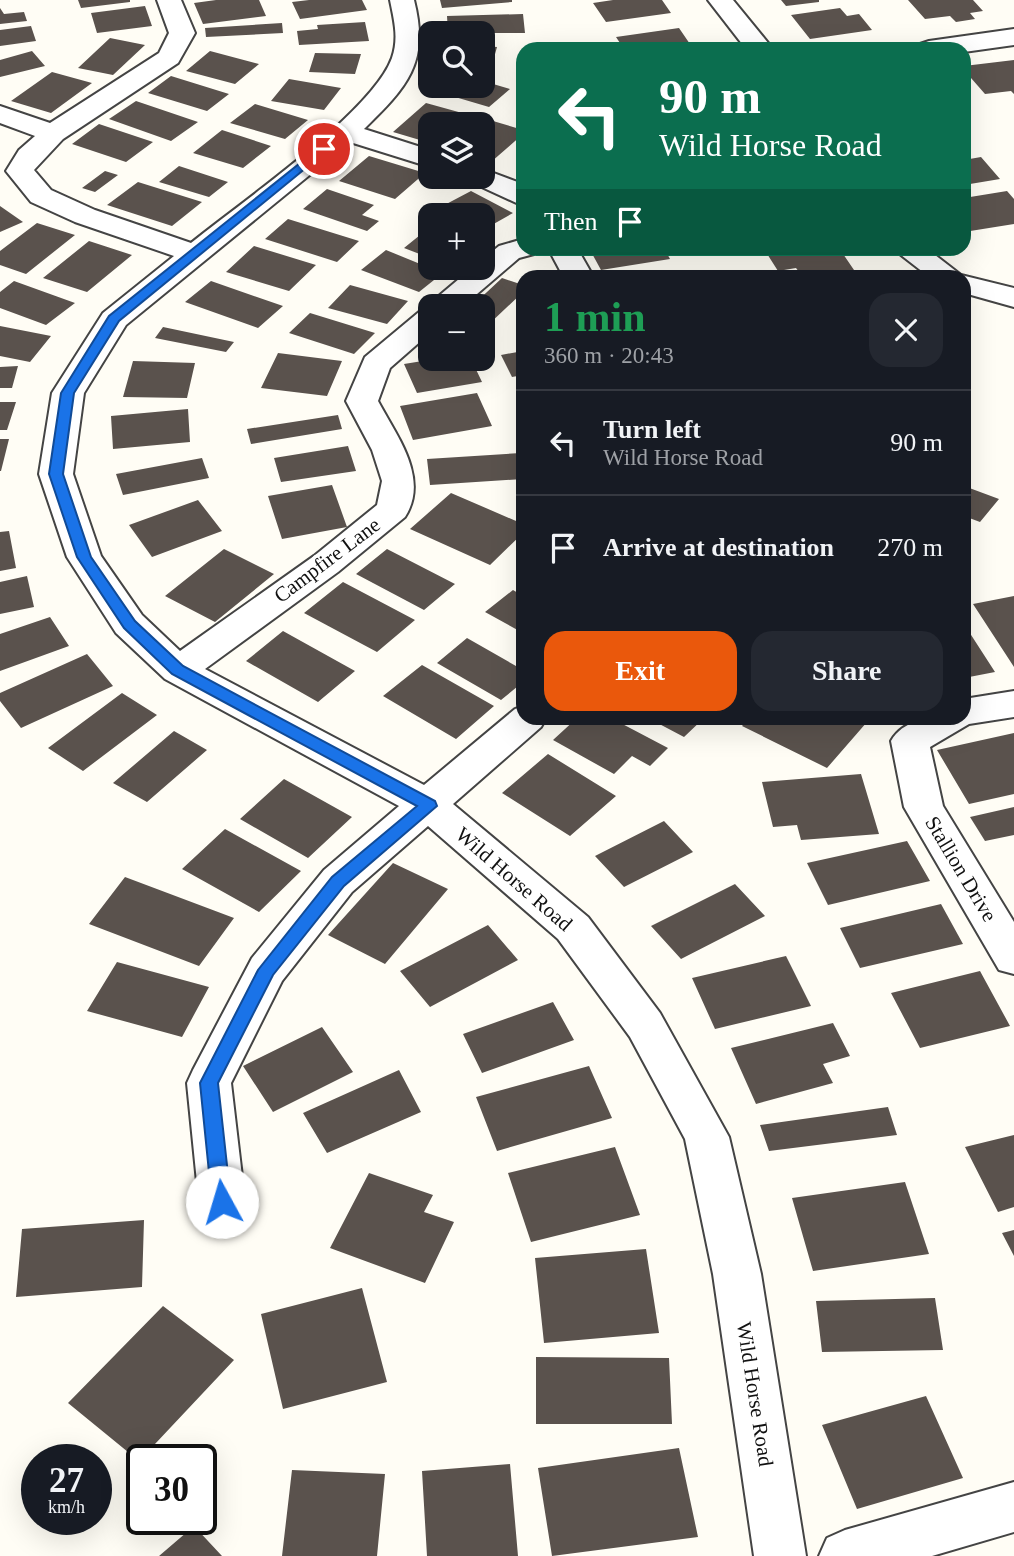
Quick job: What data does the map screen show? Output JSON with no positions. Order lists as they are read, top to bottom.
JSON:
{
  "streets": {
    "street": ["Campfire Lane", "Stallion Drive", "Wild Horse Road"]
  },
  "crossings": [
    ["Campfire Lane", "Wild Horse Road"]
  ],
  "page": {
    "map_buttons": ["+", "−"],
    "turn": ["90 m", "Wild Horse Road"],
    "then": "Then",
    "heading": ["1 min", "360 m · 20:43"],
    "list": [
      {
        "name": "Turn left",
        "note": "Wild Horse Road",
        "value": "90 m"
      },
      {
        "name": "Arrive at destination",
        "value": "270 m"
      }
    ],
    "buttons": ["Exit", "Share"],
    "speed": "27 km/h",
    "limit": "30"
  }
}
